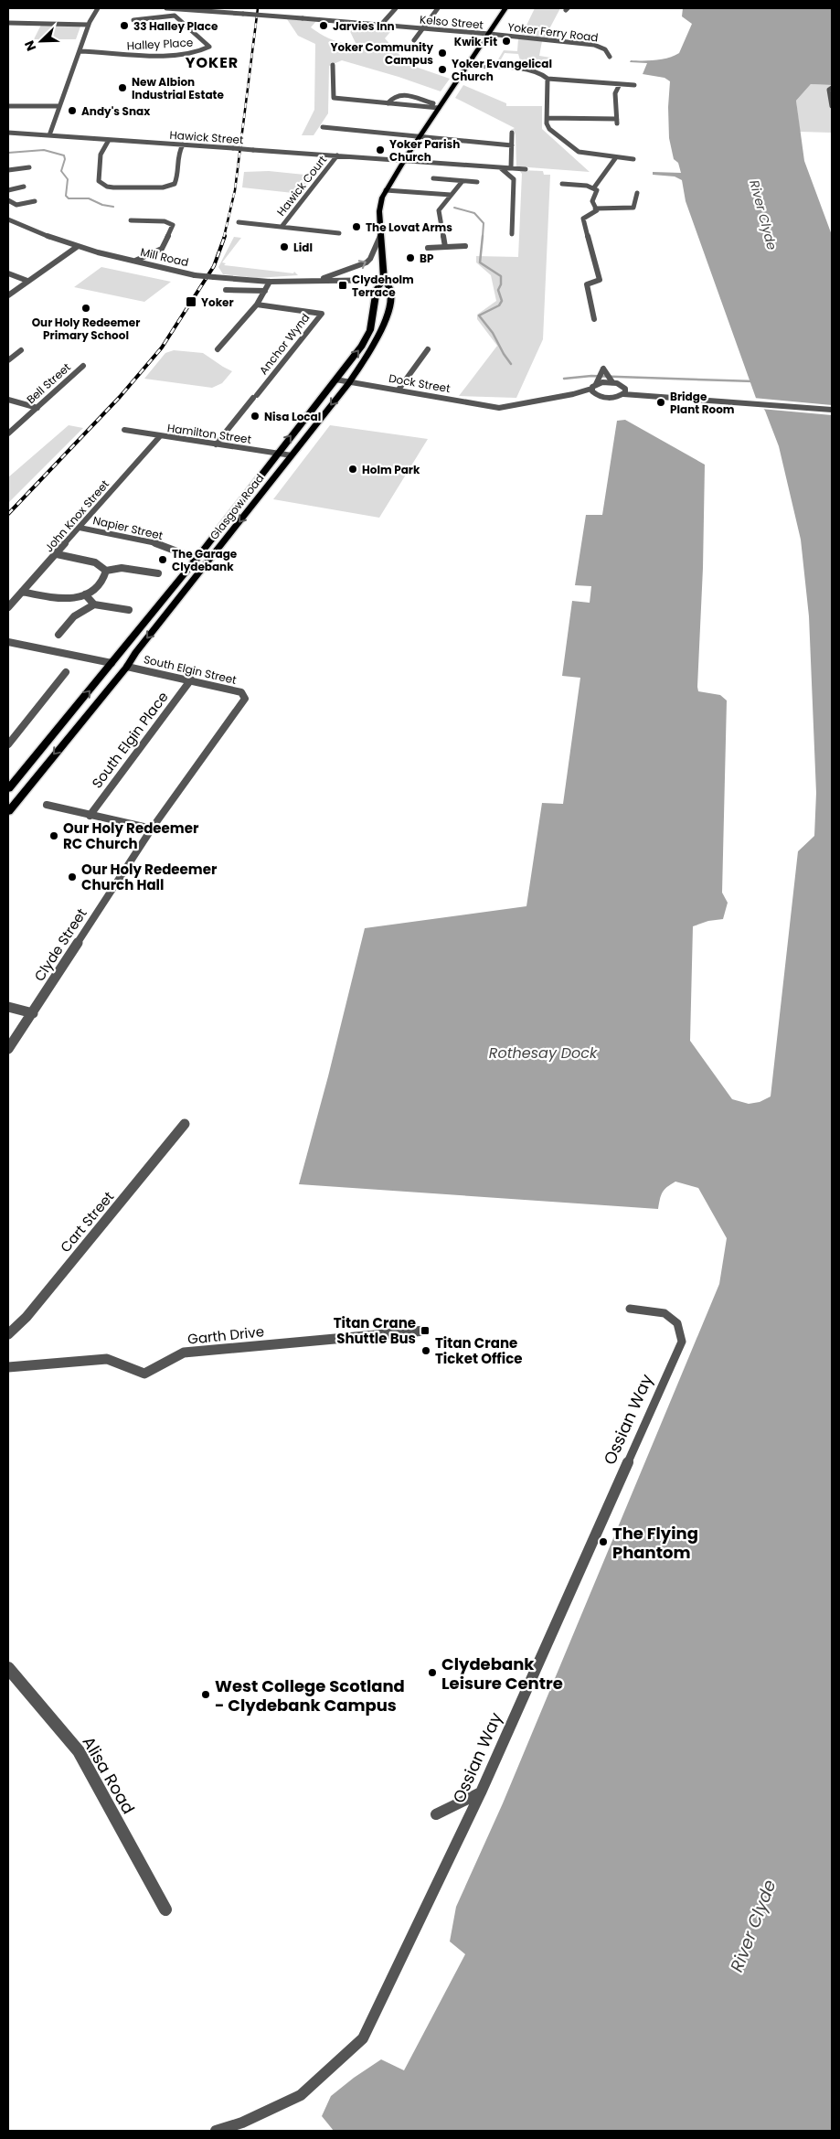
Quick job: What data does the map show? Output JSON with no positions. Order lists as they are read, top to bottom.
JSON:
{
  "streets": {
    "main road": ["Glasgow Road"],
    "street": [
      "Kelso Street",
      "Yoker Ferry Road",
      "Halley Place",
      "Hawick Street",
      "Hawick Court",
      "Mill Road",
      "Anchor Wynd",
      "Bell Street",
      "Dock Street",
      "Hamilton Street",
      "John Knox Street",
      "Napier Street",
      "South Elgin Street",
      "South Elgin Place",
      "Clyde Street",
      "Cart Street",
      "Garth Drive",
      "Ossian Way",
      "Alisa Road"
    ]
  },
  "crossings": [
    ["Kelso Street", "Yoker Ferry Road"],
    ["Hawick Street", "Hawick Court"],
    ["Mill Road", "Glasgow Road"],
    ["Anchor Wynd", "Hamilton Street"],
    ["Dock Street", "Glasgow Road"],
    ["Hamilton Street", "Glasgow Road"],
    ["Hamilton Street", "John Knox Street"],
    ["Glasgow Road", "Napier Street"],
    ["Glasgow Road", "South Elgin Street"],
    ["John Knox Street", "Napier Street"],
    ["South Elgin Street", "South Elgin Place"],
    ["South Elgin Street", "Clyde Street"]
  ],
  "districts": ["YOKER"],
  "water": ["River Clyde", "Rothesay Dock"],
  "places": {
    "other": [
      "33 Halley Place",
      "Jarvies Inn",
      "Kwik Fit",
      "Yoker Community Campus",
      "Yoker Evangelical Church",
      "New Albion Industrial Estate",
      "Andy's Snax",
      "Yoker Parish Church",
      "The Lovat Arms",
      "Lidl",
      "BP",
      "Our Holy Redeemer Primary School",
      "Bridge Plant Room",
      "Nisa Local",
      "Holm Park",
      "The Garage Clydebank",
      "Our Holy Redeemer RC Church",
      "Our Holy Redeemer Church Hall",
      "Titan Crane Ticket Office",
      "The Flying Phantom",
      "Clydebank Leisure Centre",
      "West College Scotland - Clydebank Campus"
    ],
    "transit": ["Clydeholm Terrace", "Yoker", "Titan Crane Shuttle Bus"]
  },
  "north": "bottom left"
}
